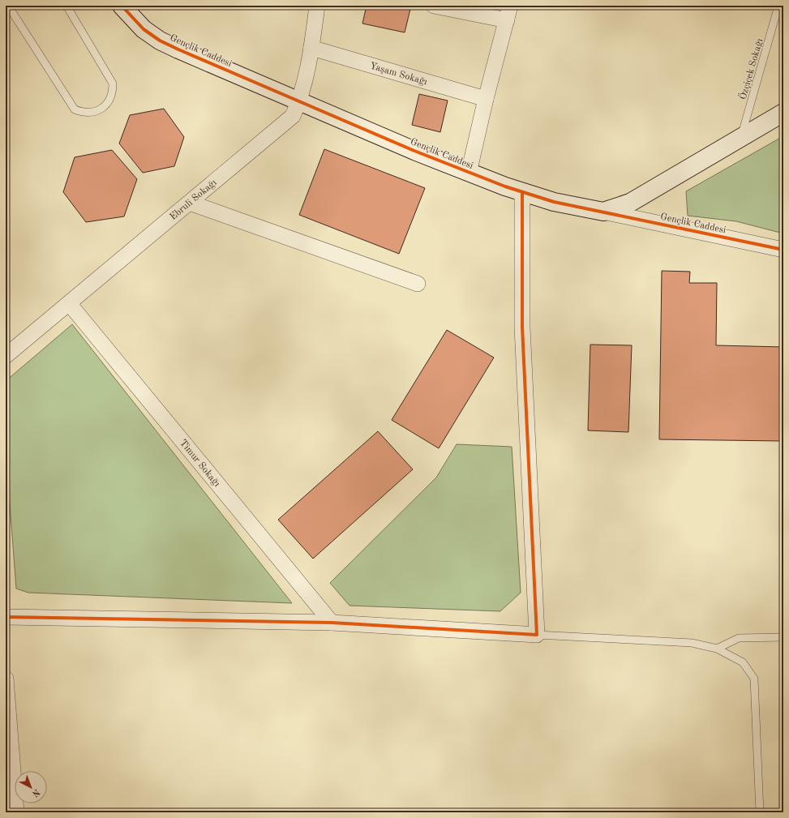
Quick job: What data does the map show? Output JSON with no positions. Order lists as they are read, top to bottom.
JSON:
{
  "streets": {
    "street": [
      "Gençlik Caddesi",
      "Yaşam Sokağı",
      "Ebruli Sokağı",
      "Timur Sokağı"
    ],
    "lane": ["Özçiçek Sokağı"]
  },
  "crossings": [
    ["Gençlik Caddesi", "Ebruli Sokağı"],
    ["Yaşam Sokağı", "Ebruli Sokağı"],
    ["Ebruli Sokağı", "Timur Sokağı"]
  ],
  "north": "bottom right"
}
